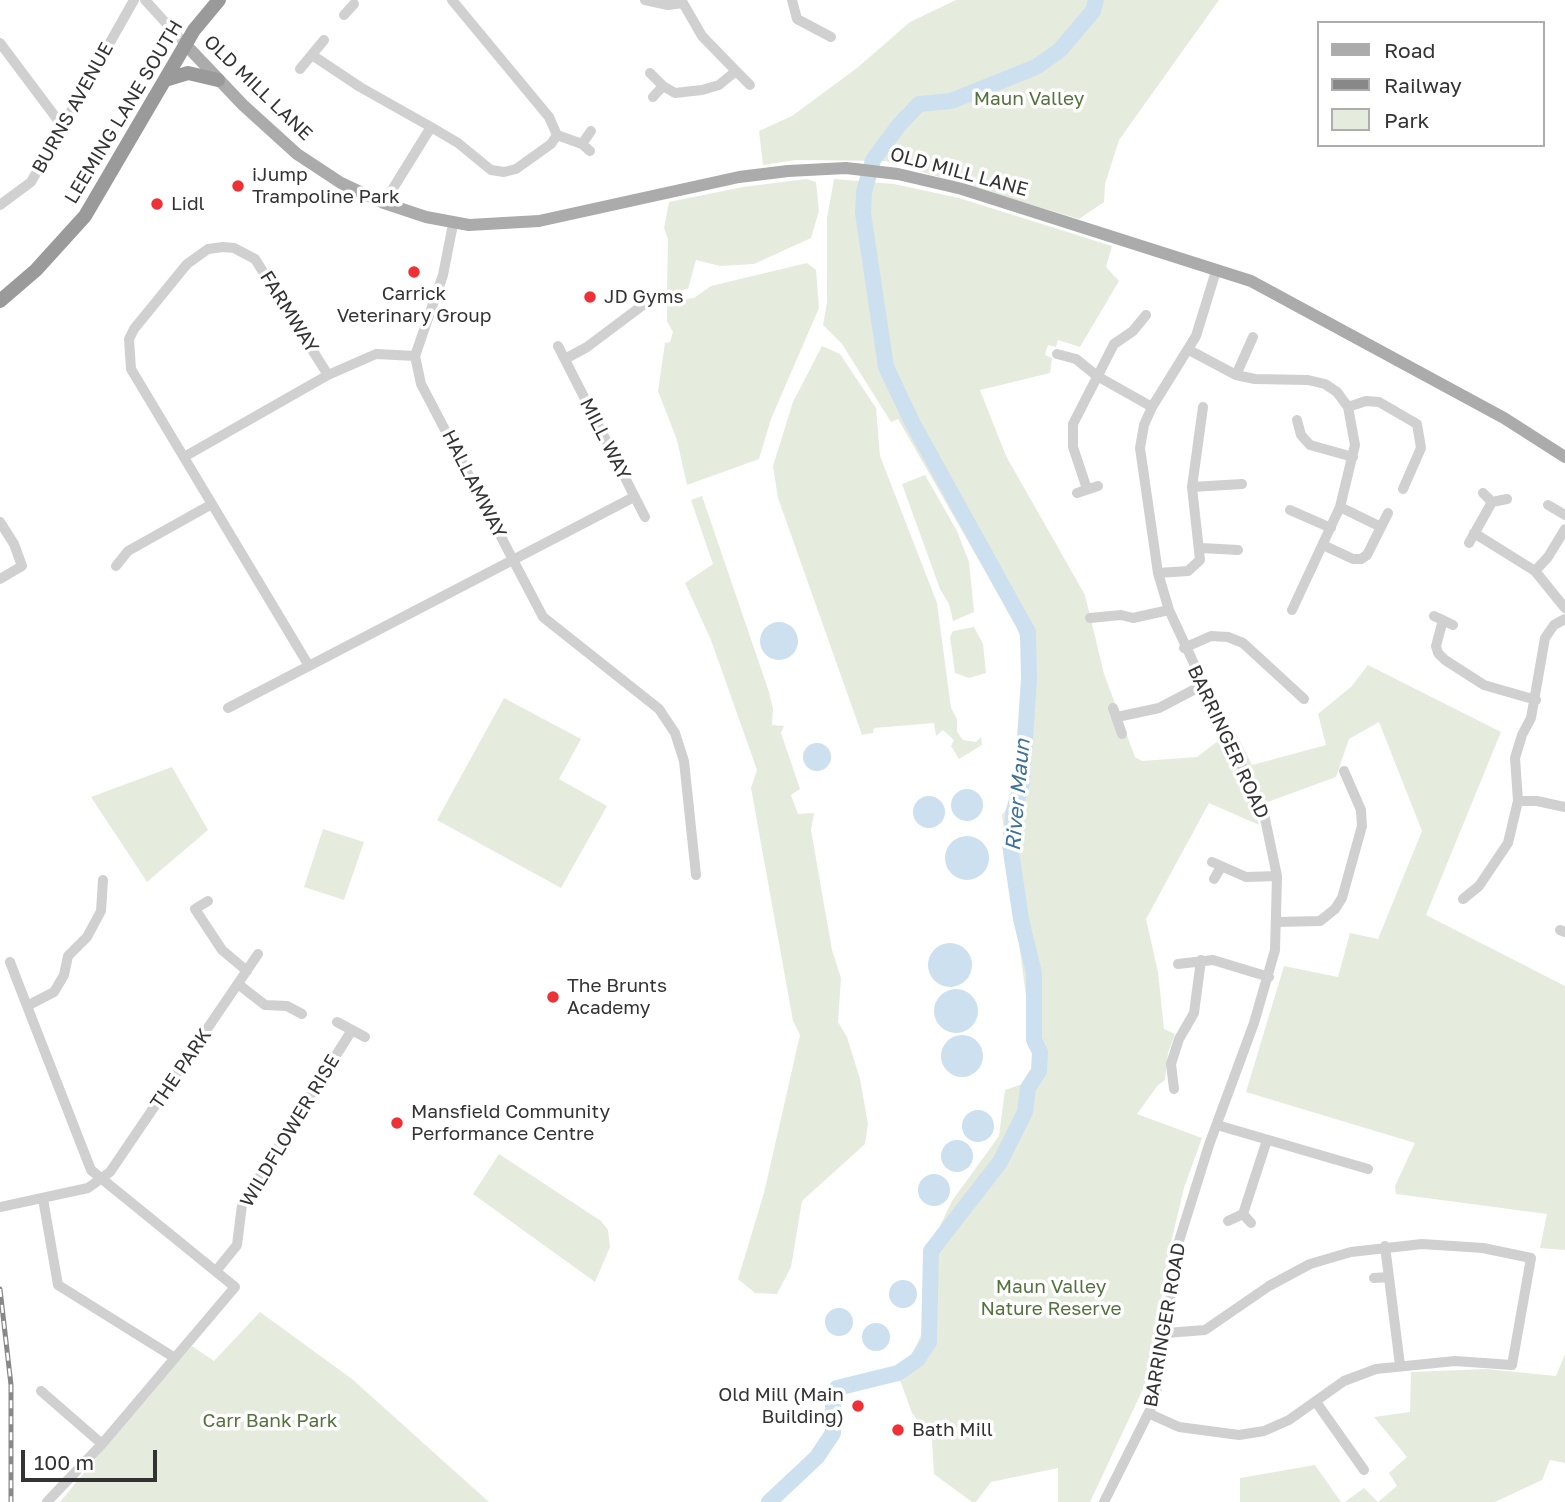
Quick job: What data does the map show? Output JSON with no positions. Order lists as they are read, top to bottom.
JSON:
{
  "streets": {
    "highway": ["LEEMING LANE SOUTH"],
    "main road": ["OLD MILL LANE"],
    "street": [
      "BURNS AVENUE",
      "FARMWAY",
      "MILL WAY",
      "HALLAMWAY",
      "BARRINGER ROAD",
      "THE PARK",
      "WILDFLOWER RISE"
    ]
  },
  "crossings": [
    ["OLD MILL LANE", "LEEMING LANE SOUTH"],
    ["OLD MILL LANE", "BARRINGER ROAD"],
    ["FARMWAY", "HALLAMWAY"]
  ],
  "water": ["River Maun"],
  "parks": ["Maun Valley", "Maun Valley Nature Reserve", "Carr Bank Park"],
  "places": [
    "iJump Trampoline Park",
    "Lidl",
    "Carrick Veterinary Group",
    "JD Gyms",
    "The Brunts Academy",
    "Mansfield Community Performance Centre",
    "Old Mill (Main Building)",
    "Bath Mill"
  ],
  "legend": ["Road", "Railway", "Park"],
  "scale_bar": "100 m"
}
